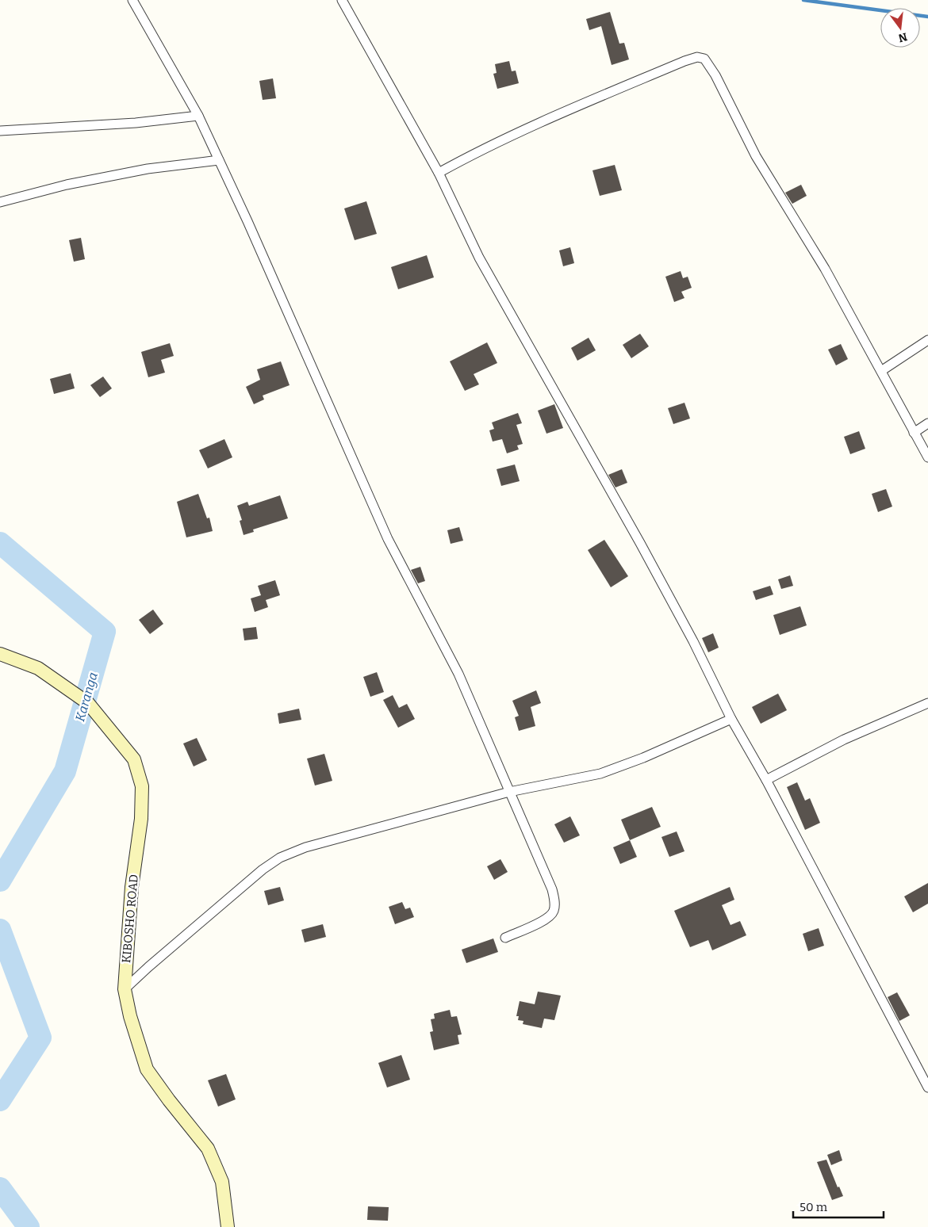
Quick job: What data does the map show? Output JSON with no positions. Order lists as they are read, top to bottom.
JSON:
{
  "streets": {
    "main road": ["KIBOSHO ROAD"]
  },
  "water": ["Karanga"],
  "scale_bar": "50 m",
  "north": "bottom"
}
